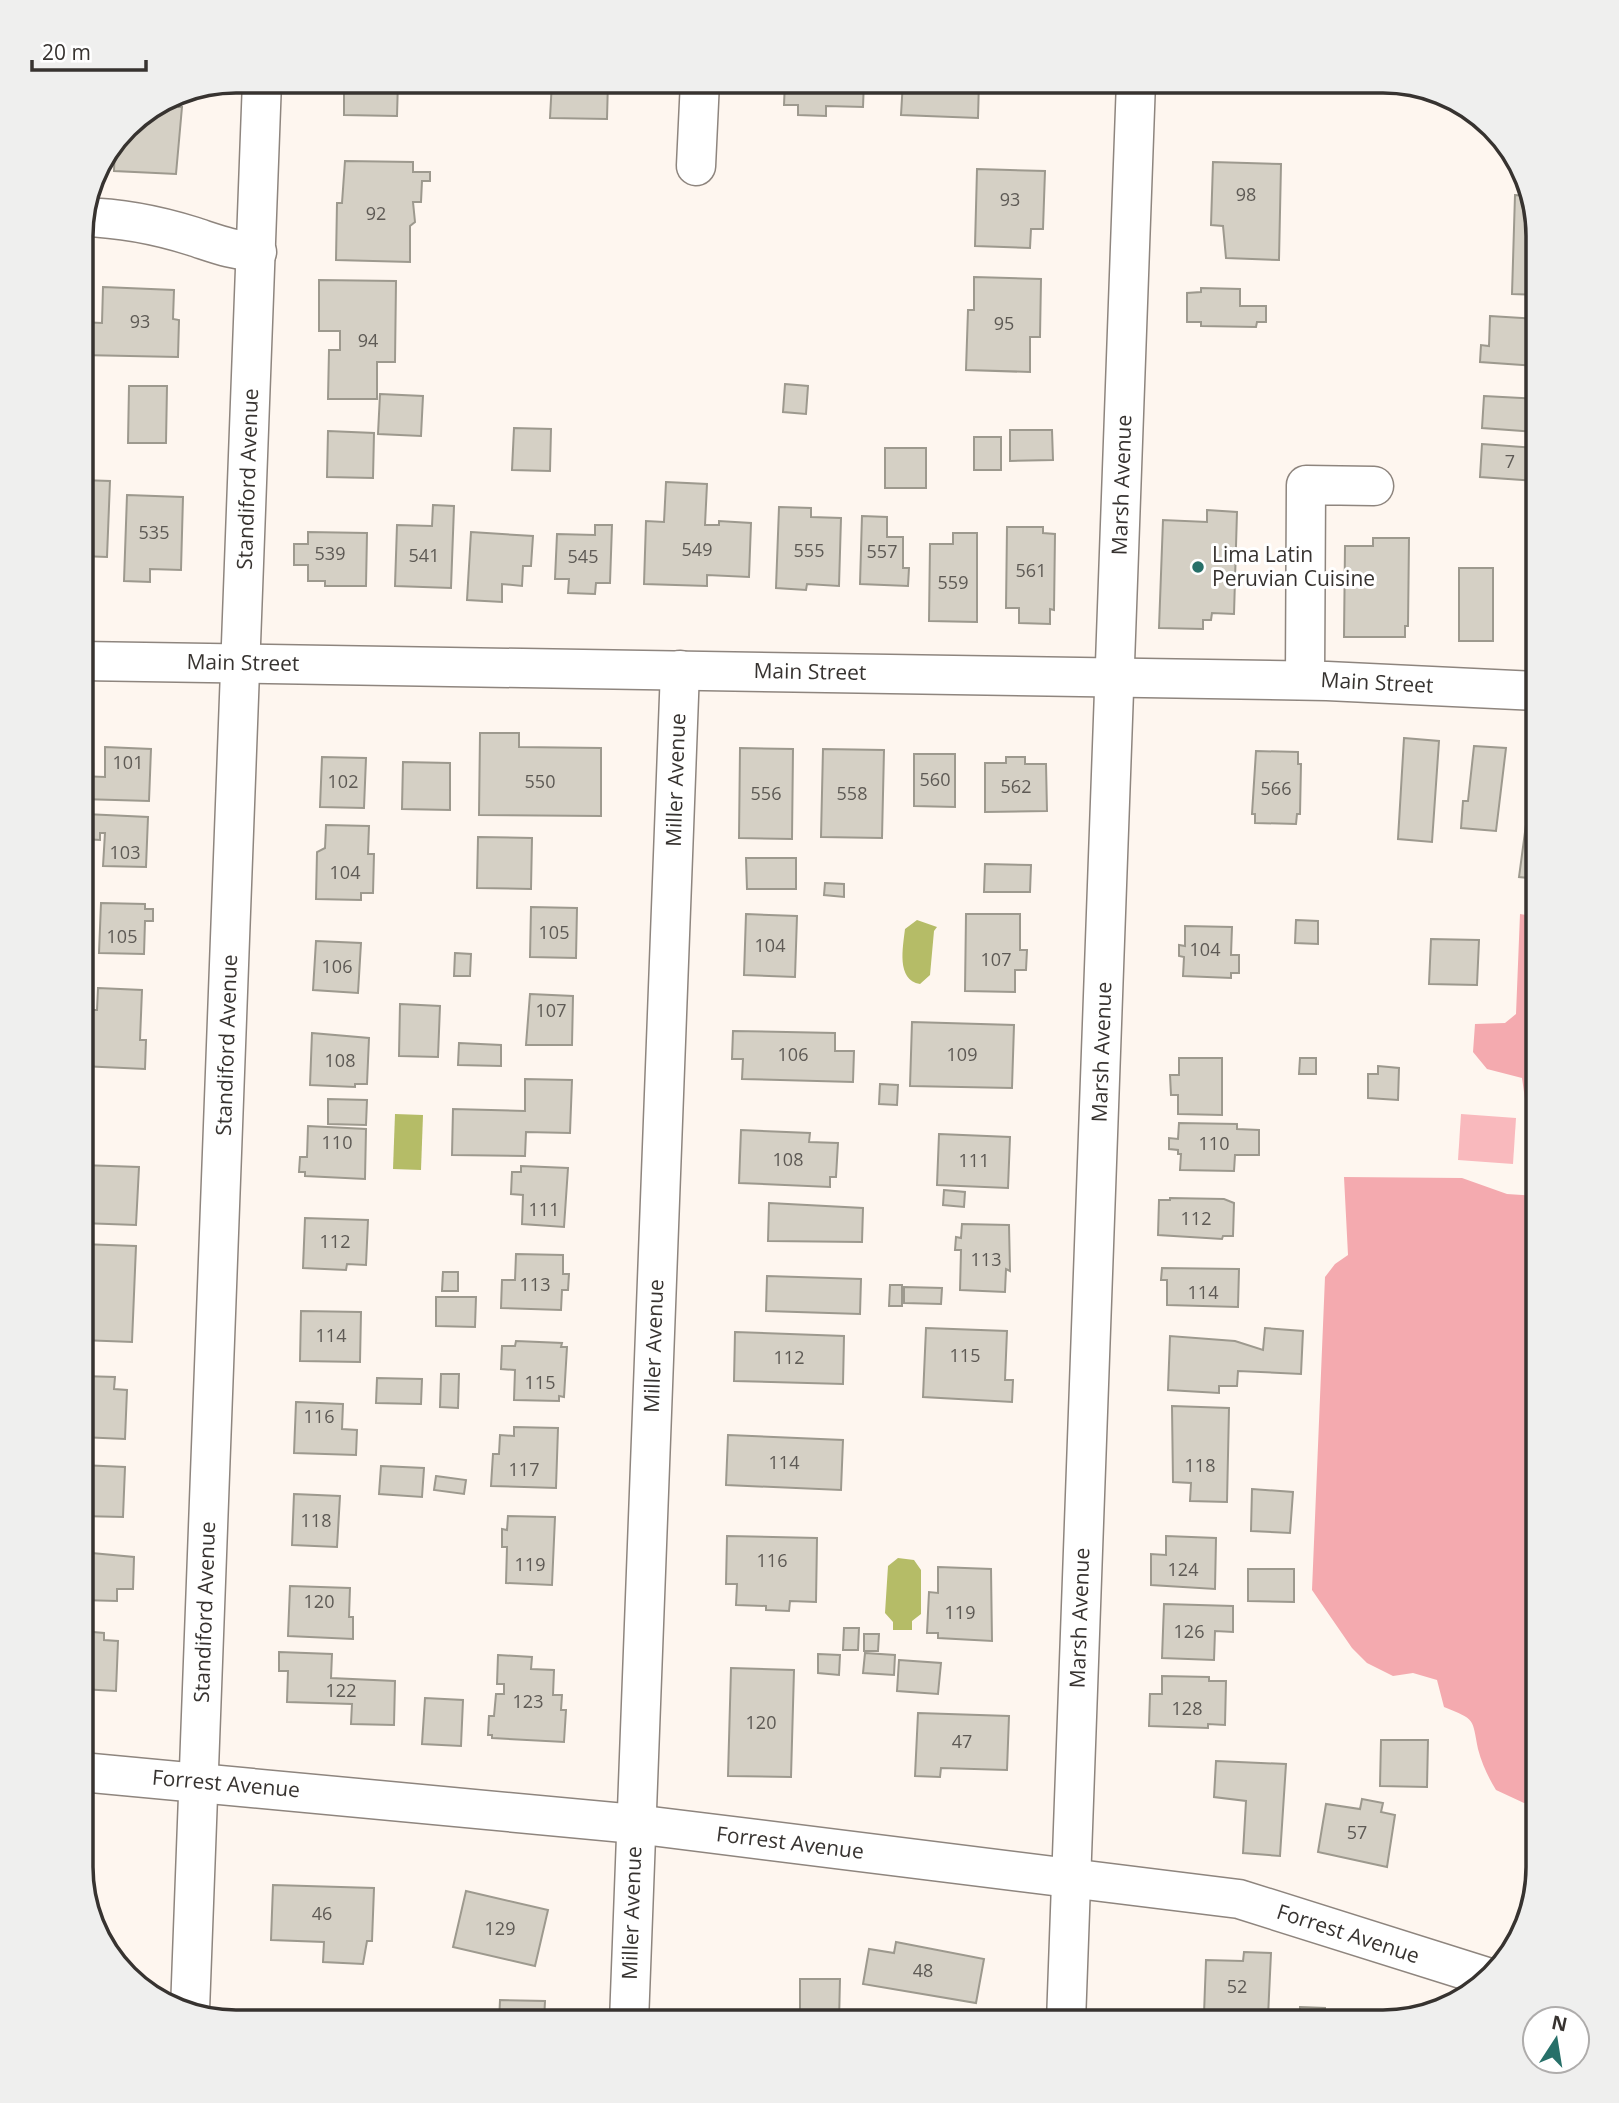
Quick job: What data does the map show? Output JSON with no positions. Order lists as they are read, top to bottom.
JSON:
{
  "streets": {
    "street": [
      "Standiford Avenue",
      "Marsh Avenue",
      "Main Street",
      "Miller Avenue",
      "Forrest Avenue"
    ]
  },
  "crossings": [
    ["Standiford Avenue", "Main Street"],
    ["Standiford Avenue", "Forrest Avenue"],
    ["Marsh Avenue", "Main Street"],
    ["Marsh Avenue", "Forrest Avenue"],
    ["Main Street", "Miller Avenue"],
    ["Miller Avenue", "Forrest Avenue"]
  ],
  "places": ["Lima Latin Peruvian Cuisine"],
  "house_numbers": [
    "98",
    "93",
    "92",
    "93",
    "95",
    "94",
    "7",
    "535",
    "549",
    "555",
    "557",
    "539",
    "541",
    "545",
    "561",
    "559",
    "101",
    "560",
    "102",
    "550",
    "562",
    "566",
    "556",
    "558",
    "103",
    "104",
    "105",
    "105",
    "104",
    "104",
    "107",
    "106",
    "107",
    "106",
    "109",
    "108",
    "110",
    "110",
    "108",
    "111",
    "111",
    "112",
    "112",
    "113",
    "113",
    "114",
    "114",
    "115",
    "112",
    "115",
    "116",
    "114",
    "118",
    "117",
    "118",
    "116",
    "119",
    "124",
    "120",
    "119",
    "126",
    "122",
    "123",
    "128",
    "120",
    "47",
    "57",
    "46",
    "129",
    "48",
    "52"
  ],
  "scale_bar": "20 m",
  "north": "top"
}
